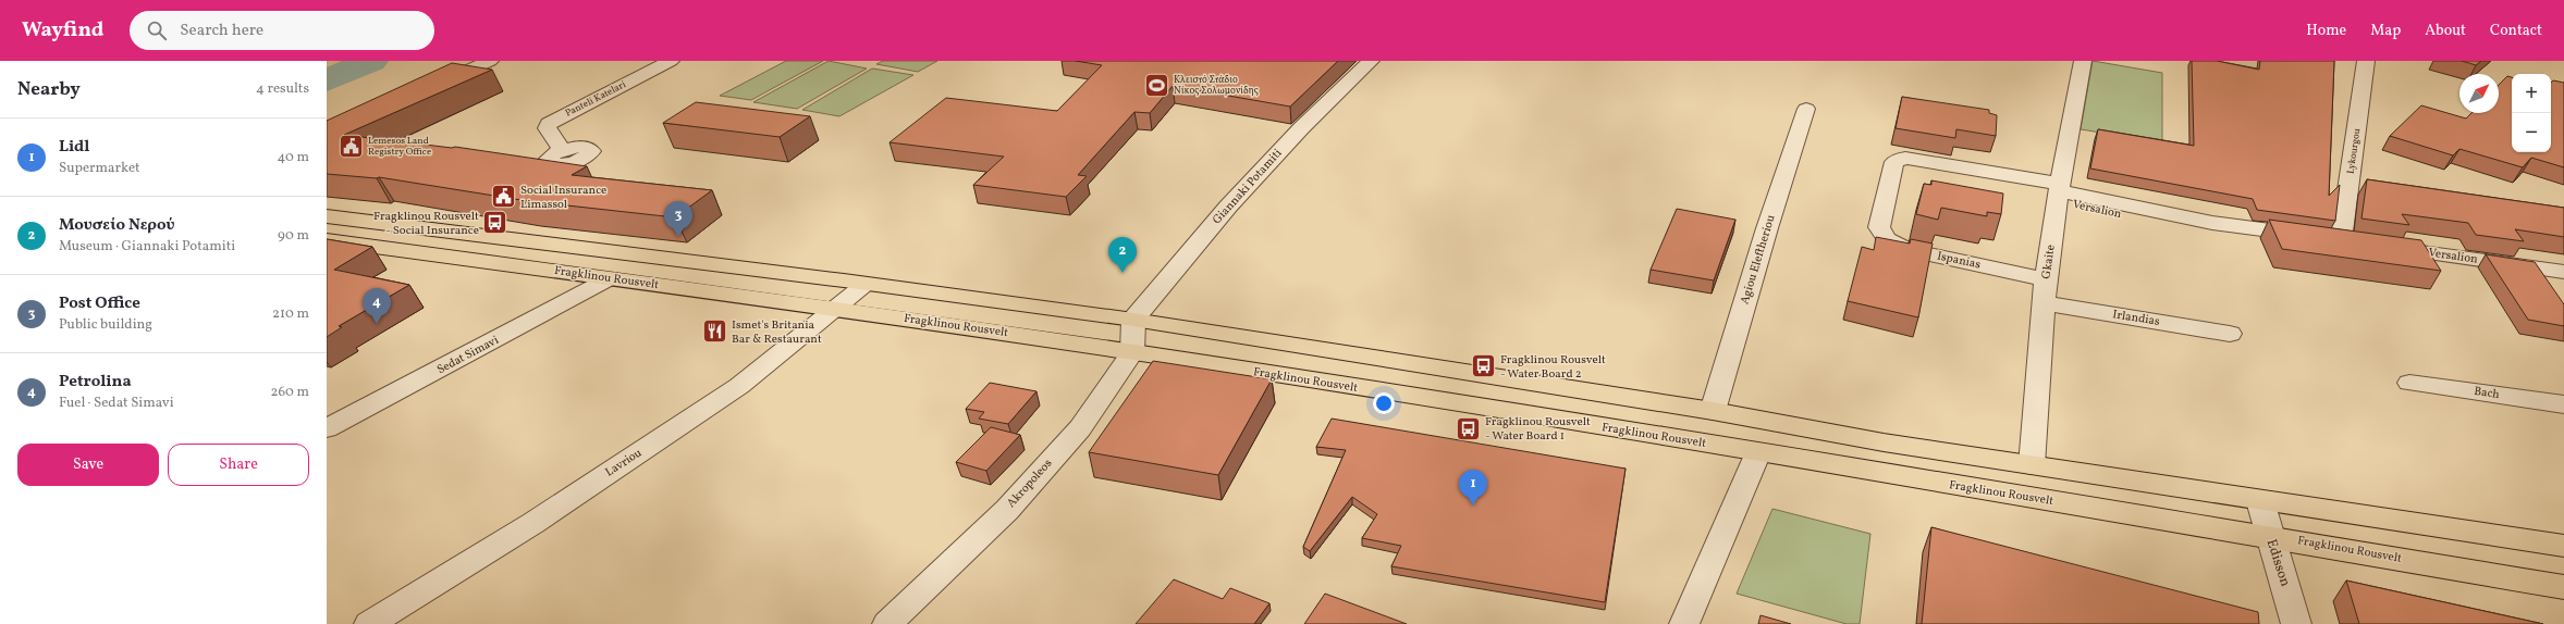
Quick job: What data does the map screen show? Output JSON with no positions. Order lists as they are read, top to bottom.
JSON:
{
  "streets": {
    "main road": ["Fragklinou Rousvelt"],
    "street": [
      "Panteli Katelari",
      "Lykourgou",
      "Giannaki Potamiti",
      "Versalion",
      "Agiou Eleftheriou",
      "Ispanias",
      "Gkaite",
      "Irlandias",
      "Sedat Simavi",
      "Bach",
      "Lavriou",
      "Akropoleos",
      "Edisson"
    ]
  },
  "crossings": [
    ["Lykourgou", "Versalion"],
    ["Versalion", "Ispanias"],
    ["Versalion", "Gkaite"],
    ["Ispanias", "Gkaite"],
    ["Gkaite", "Irlandias"],
    ["Fragklinou Rousvelt", "Sedat Simavi"],
    ["Fragklinou Rousvelt", "Lavriou"],
    ["Fragklinou Rousvelt", "Akropoleos"],
    ["Fragklinou Rousvelt", "Edisson"]
  ],
  "places": {
    "sports": ["Κλειστό Στάδιο Νίκος Σολωμονίδης"],
    "public building": ["Lemesos Land Registry Office", "Social Insurance Limassol"],
    "bus stop": ["Fragklinou Rousvelt - Social Insurance", "Fragklinou Rousvelt - Water Board 2", "Fragklinou Rousvelt - Water Board 1"],
    "restaurant": ["Ismet's Britania Bar & Restaurant"]
  },
  "north": "top right",
  "page": {
    "header": "Wayfind",
    "search": "Search here",
    "nav": [
      "Home",
      "Map",
      "About",
      "Contact"
    ],
    "heading": ["Nearby", "4 results"],
    "map_buttons": ["+", "−"],
    "list": [
      {
        "mark": "1",
        "name": "Lidl",
        "note": "Supermarket",
        "value": "40 m"
      },
      {
        "mark": "2",
        "name": "Μουσείο Νερού",
        "note": "Museum · Giannaki Potamiti",
        "value": "90 m"
      },
      {
        "mark": "3",
        "name": "Post Office",
        "note": "Public building",
        "value": "210 m"
      },
      {
        "mark": "4",
        "name": "Petrolina",
        "note": "Fuel · Sedat Simavi",
        "value": "260 m"
      }
    ],
    "pins": [
      "3",
      "2",
      "4",
      "1"
    ],
    "buttons": ["Save", "Share"]
  }
}
